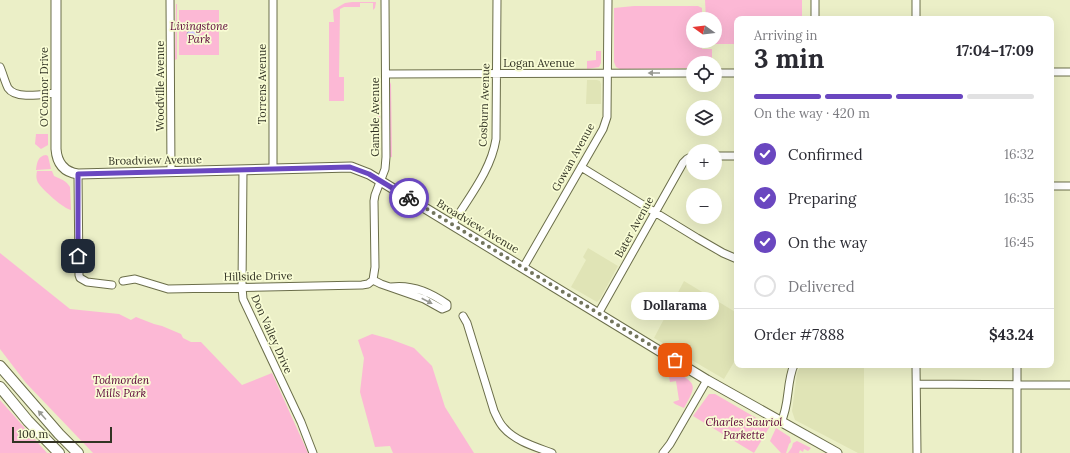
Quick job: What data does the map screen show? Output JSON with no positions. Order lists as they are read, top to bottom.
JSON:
{
  "streets": {
    "main road": ["O'Connor Drive", "Broadview Avenue"],
    "street": [
      "Logan Avenue",
      "Torrens Avenue",
      "Woodville Avenue",
      "Cosburn Avenue",
      "Gamble Avenue",
      "Gowan Avenue",
      "Bater Avenue",
      "Hillside Drive",
      "Don Valley Drive"
    ]
  },
  "crossings": [
    ["Logan Avenue", "Cosburn Avenue"],
    ["Logan Avenue", "Gamble Avenue"],
    ["Logan Avenue", "Gowan Avenue"],
    ["Torrens Avenue", "Broadview Avenue"],
    ["Woodville Avenue", "Broadview Avenue"],
    ["O'Connor Drive", "Broadview Avenue"],
    ["Cosburn Avenue", "Broadview Avenue"],
    ["Gamble Avenue", "Broadview Avenue"],
    ["Gamble Avenue", "Hillside Drive"],
    ["Gowan Avenue", "Broadview Avenue"],
    ["Broadview Avenue", "Bater Avenue"],
    ["Broadview Avenue", "Don Valley Drive"],
    ["Hillside Drive", "Don Valley Drive"]
  ],
  "parks": ["Livingstone Park", "Todmorden Mills Park", "Charles Sauriol Parkette"],
  "places": ["Dollarama"],
  "scale_bar": "100 m",
  "north": "left",
  "page": {
    "map_buttons": ["+", "−"],
    "heading": ["3 min", "Arriving in", "17:04–17:09"],
    "panel": ["Order #7888", "$43.24"],
    "bar": "On the way · 420 m",
    "list": [
      ["Confirmed", "16:32"],
      ["Preparing", "16:35"],
      ["On the way", "16:45"],
      "Delivered"
    ],
    "bubble": "Dollarama",
    "scale": "100 m"
  }
}
